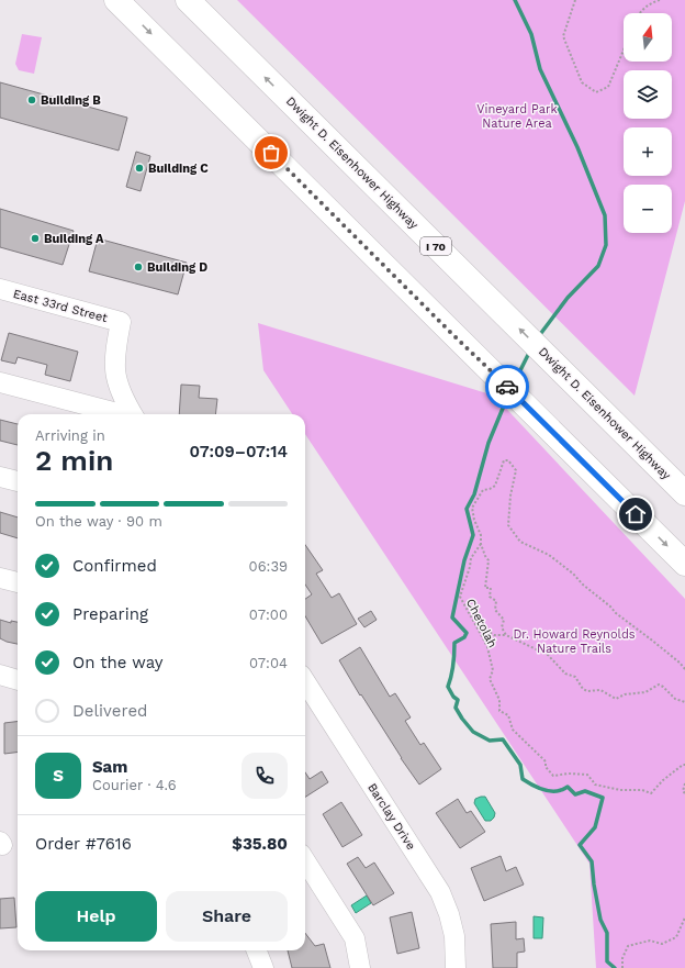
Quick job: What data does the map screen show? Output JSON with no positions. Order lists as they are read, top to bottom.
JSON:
{
  "streets": {
    "highway": ["Dwight D. Eisenhower Highway", "I 70"],
    "street": ["East 33rd Street", "Barclay Drive"],
    "path": ["Chetolah"]
  },
  "parks": ["Vineyard Park Nature Area", "Dr. Howard Reynolds Nature Trails"],
  "places": [
    "Building B",
    "Building C",
    "Building A",
    "Building D"
  ],
  "north": "top",
  "page": {
    "map_buttons": ["+", "−"],
    "heading": ["2 min", "Arriving in", "07:09–07:14"],
    "panel": [
      "Sam",
      "Courier · 4.6",
      "Order #7616",
      "$35.80"
    ],
    "bar": "On the way · 90 m",
    "list": [
      ["Confirmed", "06:39"],
      ["Preparing", "07:00"],
      ["On the way", "07:04"],
      "Delivered"
    ],
    "round": "S",
    "buttons": ["Help", "Share"]
  }
}
